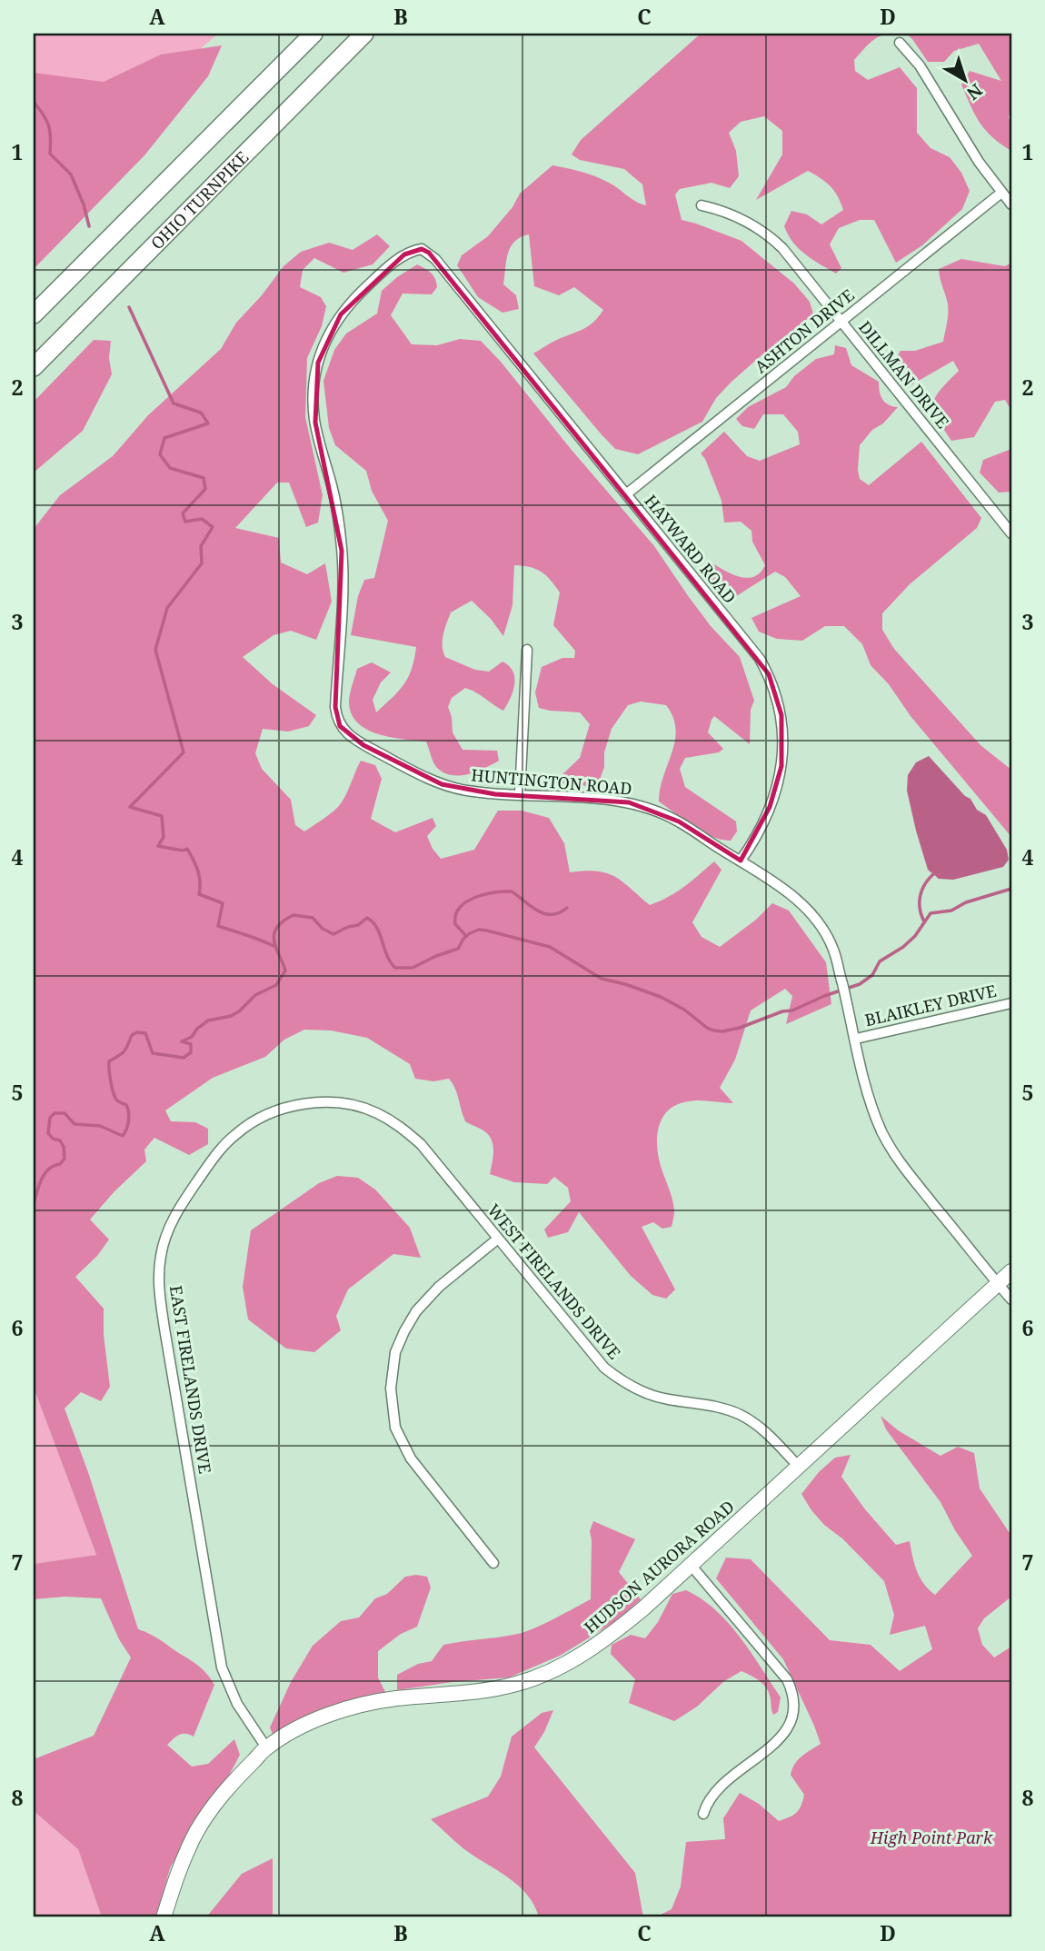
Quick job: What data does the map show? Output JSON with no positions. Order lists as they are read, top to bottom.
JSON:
{
  "streets": {
    "highway": ["OHIO TURNPIKE"],
    "street": [
      "ASHTON DRIVE",
      "DILLMAN DRIVE",
      "HAYWARD ROAD",
      "HUNTINGTON ROAD",
      "BLAIKLEY DRIVE",
      "WEST FIRELANDS DRIVE",
      "EAST FIRELANDS DRIVE",
      "HUDSON AURORA ROAD"
    ]
  },
  "crossings": [
    ["ASHTON DRIVE", "DILLMAN DRIVE"],
    ["ASHTON DRIVE", "HAYWARD ROAD"],
    ["HAYWARD ROAD", "HUNTINGTON ROAD"],
    ["HUNTINGTON ROAD", "BLAIKLEY DRIVE"],
    ["HUNTINGTON ROAD", "HUDSON AURORA ROAD"],
    ["WEST FIRELANDS DRIVE", "EAST FIRELANDS DRIVE"],
    ["WEST FIRELANDS DRIVE", "HUDSON AURORA ROAD"],
    ["EAST FIRELANDS DRIVE", "HUDSON AURORA ROAD"]
  ],
  "parks": ["High Point Park"],
  "north": "bottom right",
  "grid": {
    "columns": [
      "A",
      "B",
      "C",
      "D"
    ],
    "rows": [
      "1",
      "2",
      "3",
      "4",
      "5",
      "6",
      "7",
      "8"
    ]
  }
}
